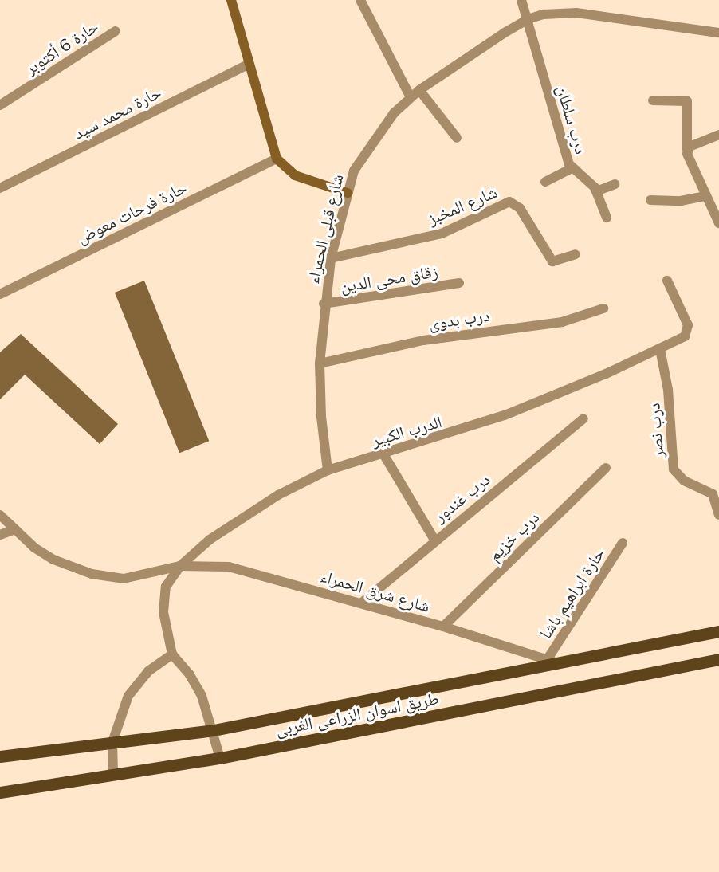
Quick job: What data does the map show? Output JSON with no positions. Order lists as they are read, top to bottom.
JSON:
{
  "streets": {
    "main road": ["طريق اسوان الزراعى الغربى"],
    "street": [
      "حارة 6 أكتوبر",
      "حارة محمد سيد",
      "درب سلطان",
      "شارع المخبز",
      "حارة فرحات معوض",
      "شارع قبلى الحمراء",
      "زقاق محى الدين",
      "درب بدوى",
      "الدرب الكبير",
      "درب نصر",
      "درب غندور",
      "درب خزيم",
      "شارع شرق الحمراء",
      "حارة ابراهيم باشا"
    ]
  },
  "crossings": [
    ["درب سلطان", "شارع قبلى الحمراء"],
    ["شارع المخبز", "شارع قبلى الحمراء"],
    ["شارع قبلى الحمراء", "زقاق محى الدين"],
    ["شارع قبلى الحمراء", "درب بدوى"],
    ["شارع قبلى الحمراء", "الدرب الكبير"],
    ["الدرب الكبير", "درب نصر"],
    ["الدرب الكبير", "شارع شرق الحمراء"],
    ["درب غندور", "شارع شرق الحمراء"],
    ["درب خزيم", "شارع شرق الحمراء"],
    ["شارع شرق الحمراء", "حارة ابراهيم باشا"],
    ["شارع شرق الحمراء", "طريق اسوان الزراعى الغربى"]
  ]
}
